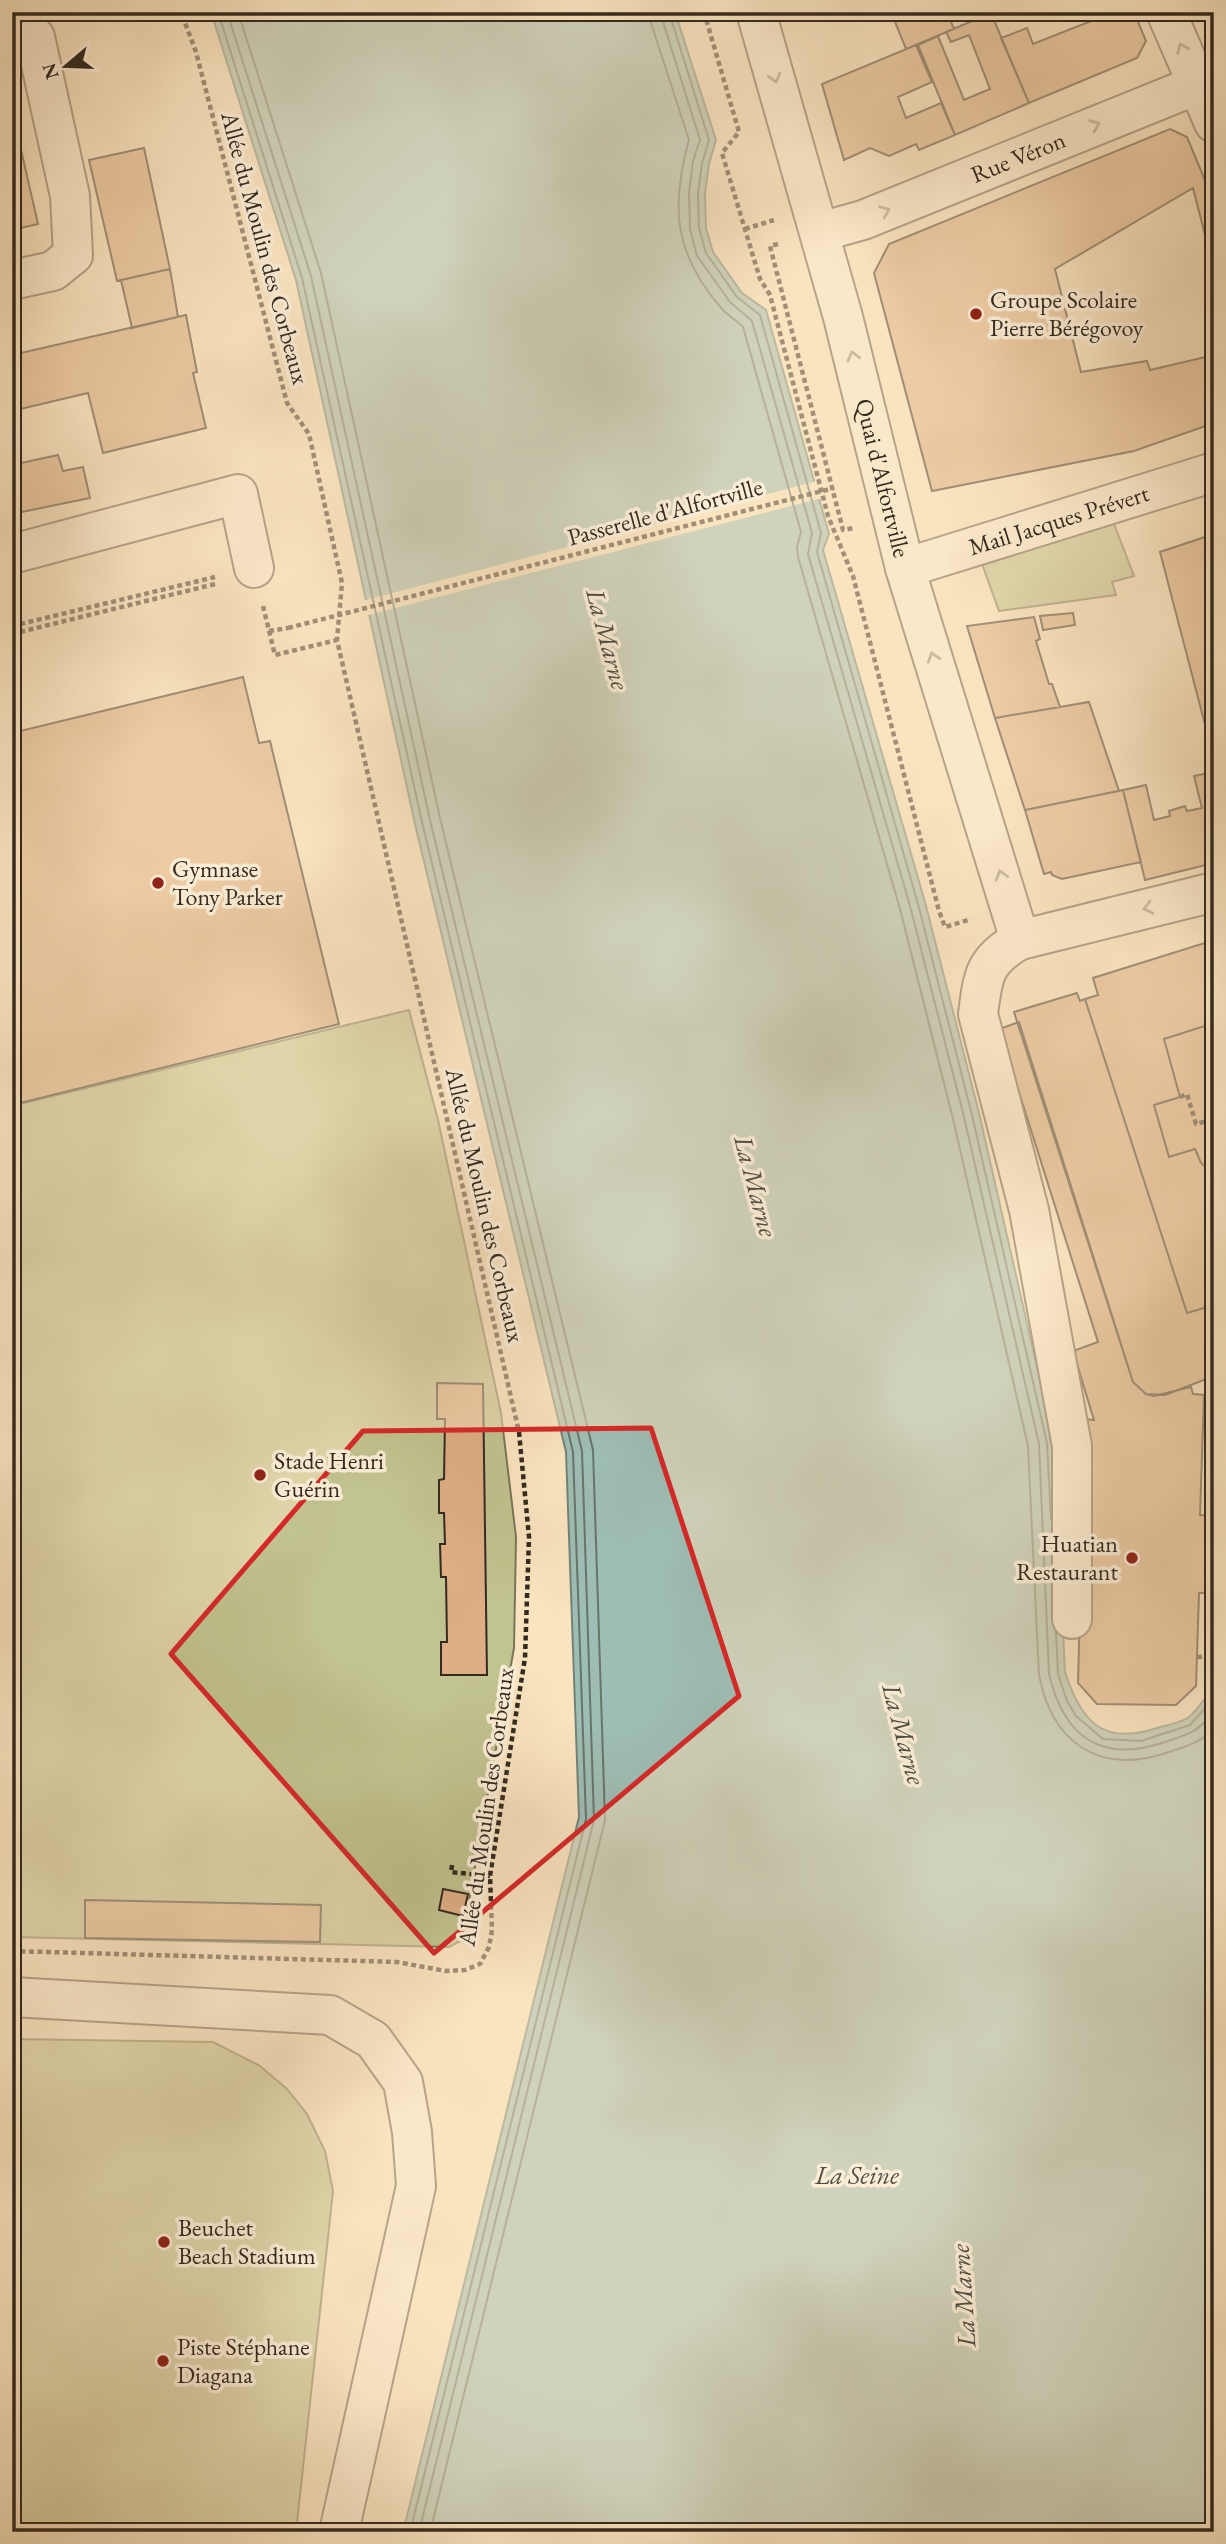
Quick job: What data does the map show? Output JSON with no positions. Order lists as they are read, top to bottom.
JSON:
{
  "streets": {
    "street": ["Rue Véron", "Quai d'Alfortville", "Mail Jacques Prévert"],
    "path": ["Allée du Moulin des Corbeaux", "Passerelle d'Alfortville"]
  },
  "crossings": [
    ["Rue Véron", "Quai d'Alfortville"],
    ["Allée du Moulin des Corbeaux", "Passerelle d'Alfortville"],
    ["Quai d'Alfortville", "Mail Jacques Prévert"]
  ],
  "one_way": ["Rue Véron"],
  "water": ["La Marne", "La Seine"],
  "places": [
    "Groupe Scolaire Pierre Bérégovoy",
    "Gymnase Tony Parker",
    "Stade Henri Guérin",
    "Huatian Restaurant",
    "Beuchet Beach Stadium",
    "Piste Stéphane Diagana"
  ],
  "north": "left"
}
